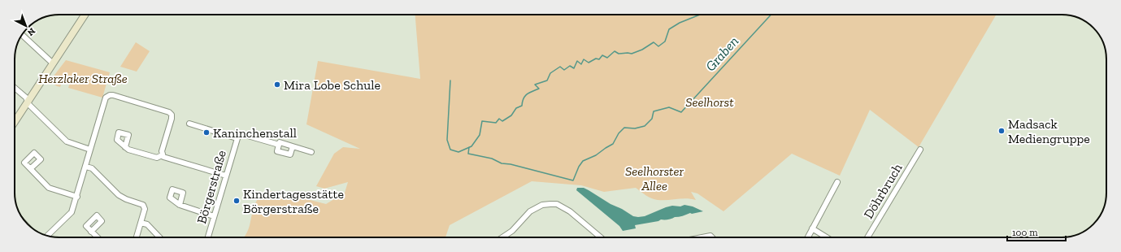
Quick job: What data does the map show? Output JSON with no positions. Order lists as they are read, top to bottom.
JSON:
{
  "streets": {
    "street": ["Börgerstraße", "Döhrbruch"]
  },
  "water": ["Graben"],
  "parks": ["Herzlaker Straße", "Seelhorst", "Seelhorster Allee"],
  "places": [
    "Mira Lobe Schule",
    "Madsack Mediengruppe",
    "Kaninchenstall",
    "Kindertagesstätte Börgerstraße"
  ],
  "scale_bar": "100 m",
  "north": "bottom right"
}
